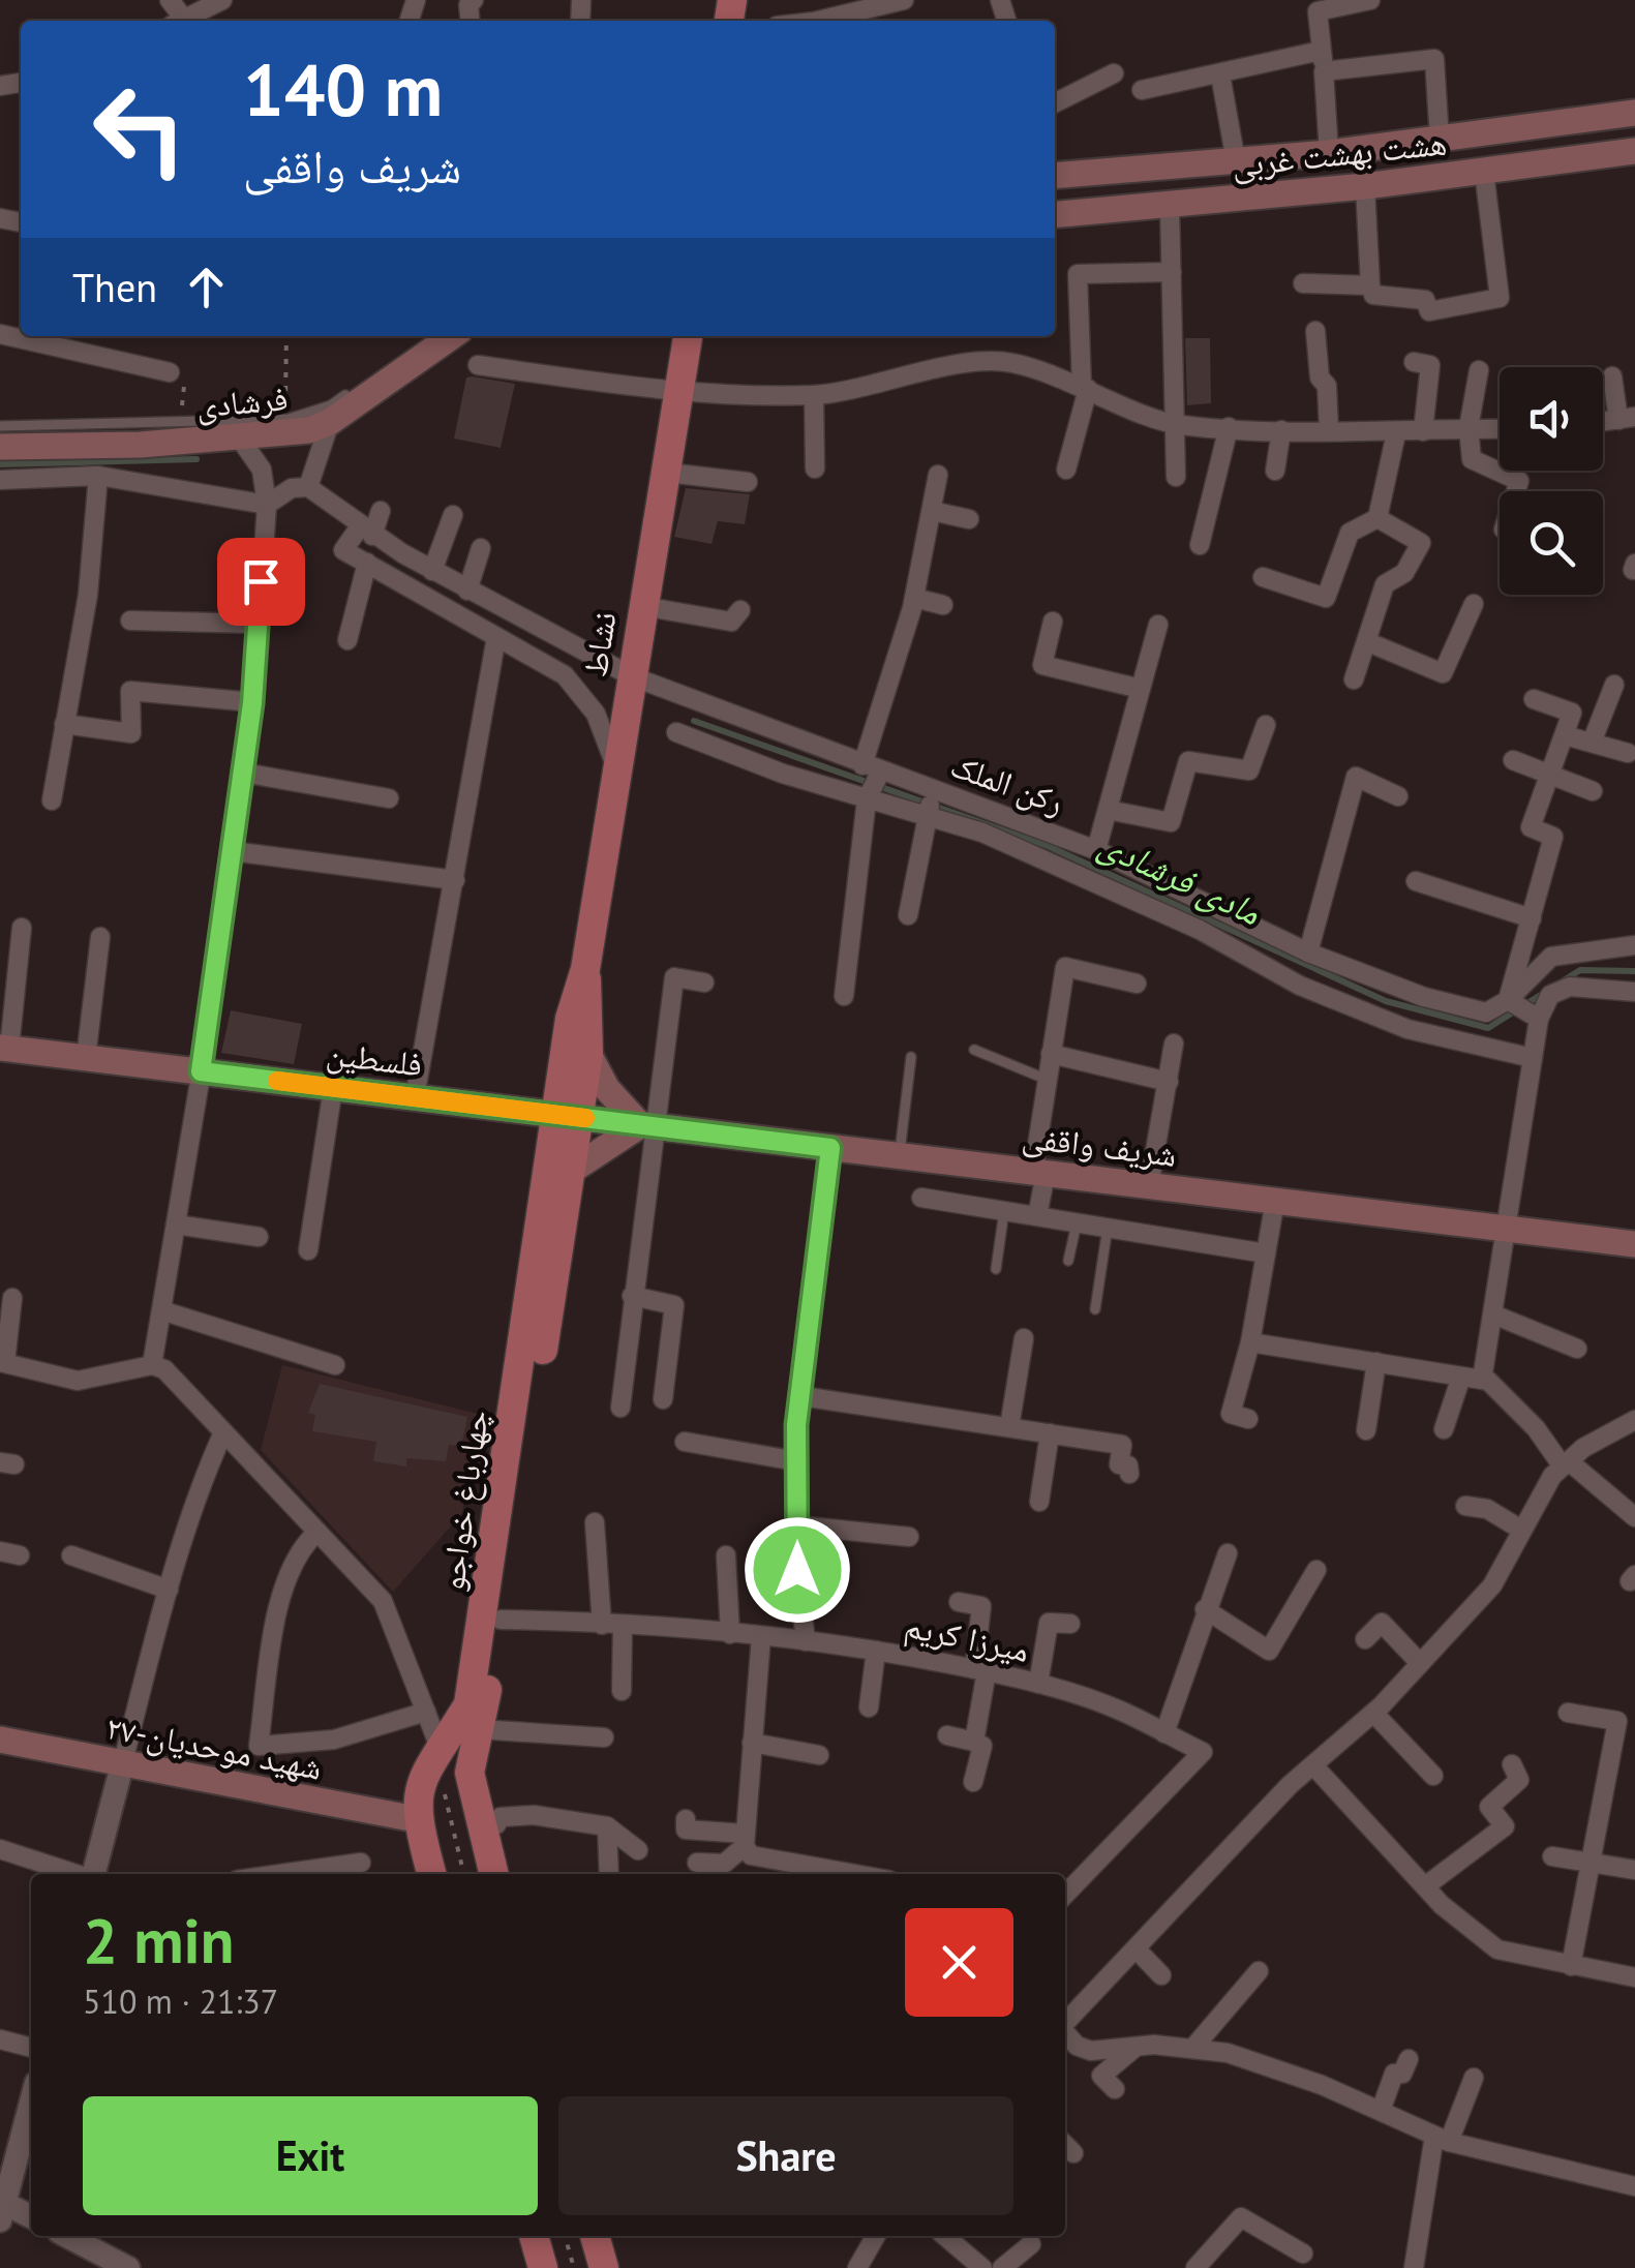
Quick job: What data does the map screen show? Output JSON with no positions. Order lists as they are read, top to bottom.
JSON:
{
  "streets": {
    "main road": [
      "هشت بهشت غربی",
      "فرشادی",
      "نشاط",
      "فلسطین",
      "شریف واقفی",
      "چهارباغ خواجو",
      "۲۷-شهید موحدیان"
    ],
    "street": ["رکن الملک", "میرزا کریم"]
  },
  "crossings": [
    ["نشاط", "رکن الملک"],
    ["نشاط", "فلسطین"],
    ["نشاط", "شریف واقفی"],
    ["نشاط", "چهارباغ خواجو"],
    ["فلسطین", "شریف واقفی"],
    ["فلسطین", "چهارباغ خواجو"],
    ["شریف واقفی", "چهارباغ خواجو"],
    ["چهارباغ خواجو", "میرزا کریم"],
    ["چهارباغ خواجو", "۲۷-شهید موحدیان"]
  ],
  "water": ["مادی فرشادی"],
  "page": {
    "turn": ["140 m", "شریف واقفی"],
    "then": "Then",
    "heading": ["2 min", "510 m · 21:37"],
    "buttons": ["Exit", "Share"]
  }
}
